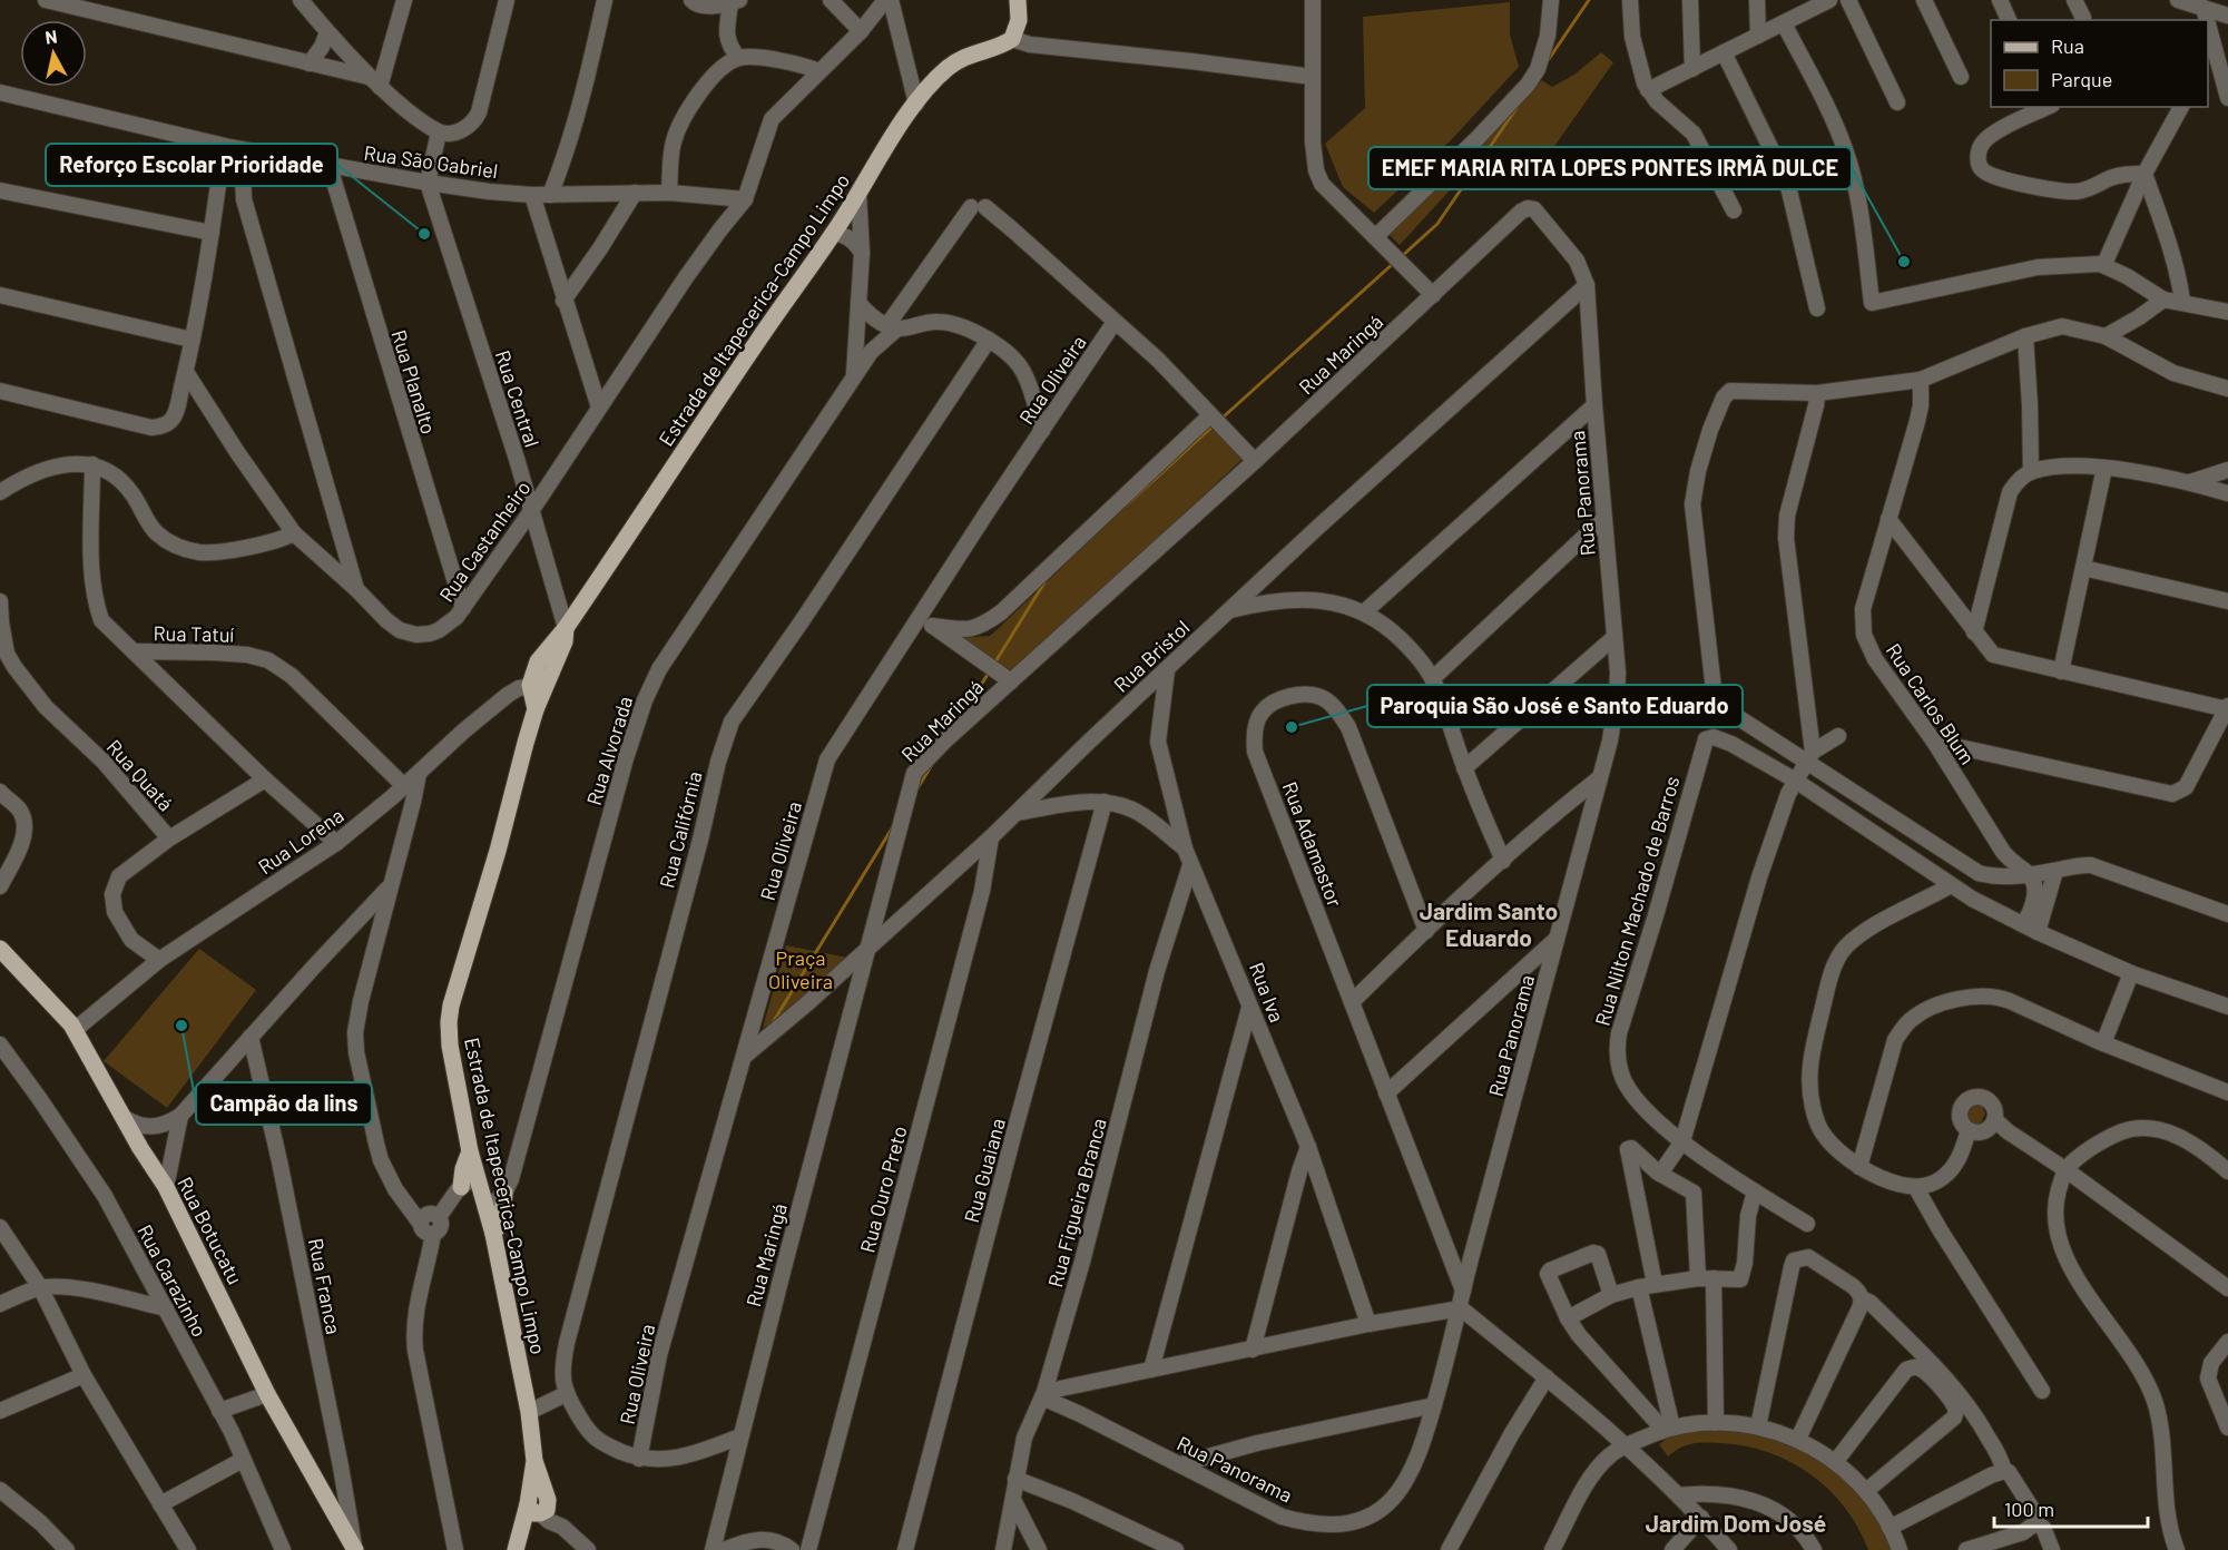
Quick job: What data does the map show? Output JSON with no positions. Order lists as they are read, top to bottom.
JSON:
{
  "streets": {
    "main road": ["Estrada de Itapecerica-Campo Limpo", "Rua Botucatu"],
    "street": [
      "Rua São Gabriel",
      "Rua Maringá",
      "Rua Oliveira",
      "Rua Planalto",
      "Rua Central",
      "Rua Panorama",
      "Rua Castanheiro",
      "Rua Tatuí",
      "Rua Bristol",
      "Rua Carlos Blum",
      "Rua Alvorada",
      "Rua Quatá",
      "Rua Califórnia",
      "Rua Lorena",
      "Rua Adamastor",
      "Rua Nilton Machado de Barros",
      "Rua Iva",
      "Rua Guaiana",
      "Rua Ouro Preto",
      "Rua Figueira Branca",
      "Rua Carazinho",
      "Rua Franca"
    ]
  },
  "crossings": [
    ["Rua São Gabriel", "Rua Planalto"],
    ["Rua São Gabriel", "Rua Central"],
    ["Rua São Gabriel", "Rua Castanheiro"],
    ["Estrada de Itapecerica-Campo Limpo", "Rua Central"],
    ["Estrada de Itapecerica-Campo Limpo", "Rua Alvorada"],
    ["Estrada de Itapecerica-Campo Limpo", "Rua Lorena"],
    ["Rua Maringá", "Rua Panorama"],
    ["Rua Maringá", "Rua Bristol"],
    ["Rua Oliveira", "Rua Bristol"],
    ["Rua Oliveira", "Rua Alvorada"],
    ["Rua Planalto", "Rua Castanheiro"],
    ["Rua Central", "Rua Castanheiro"],
    ["Rua Panorama", "Rua Bristol"],
    ["Rua Panorama", "Rua Adamastor"],
    ["Rua Panorama", "Rua Figueira Branca"],
    ["Rua Tatuí", "Rua Lorena"],
    ["Rua Bristol", "Rua Iva"],
    ["Rua Bristol", "Rua Ouro Preto"],
    ["Rua Quatá", "Rua Lorena"],
    ["Rua Lorena", "Rua Botucatu"],
    ["Rua Iva", "Rua Figueira Branca"],
    ["Rua Botucatu", "Rua Franca"]
  ],
  "districts": ["Jardim Santo Eduardo", "Jardim Dom José"],
  "parks": ["Praça Oliveira"],
  "places": [
    "Reforço Escolar Prioridade",
    "EMEF MARIA RITA LOPES PONTES IRMÃ DULCE",
    "Paroquia São José e Santo Eduardo",
    "Campão da lins"
  ],
  "legend": ["Rua", "Parque"],
  "scale_bar": "100 m",
  "north": "top"
}
